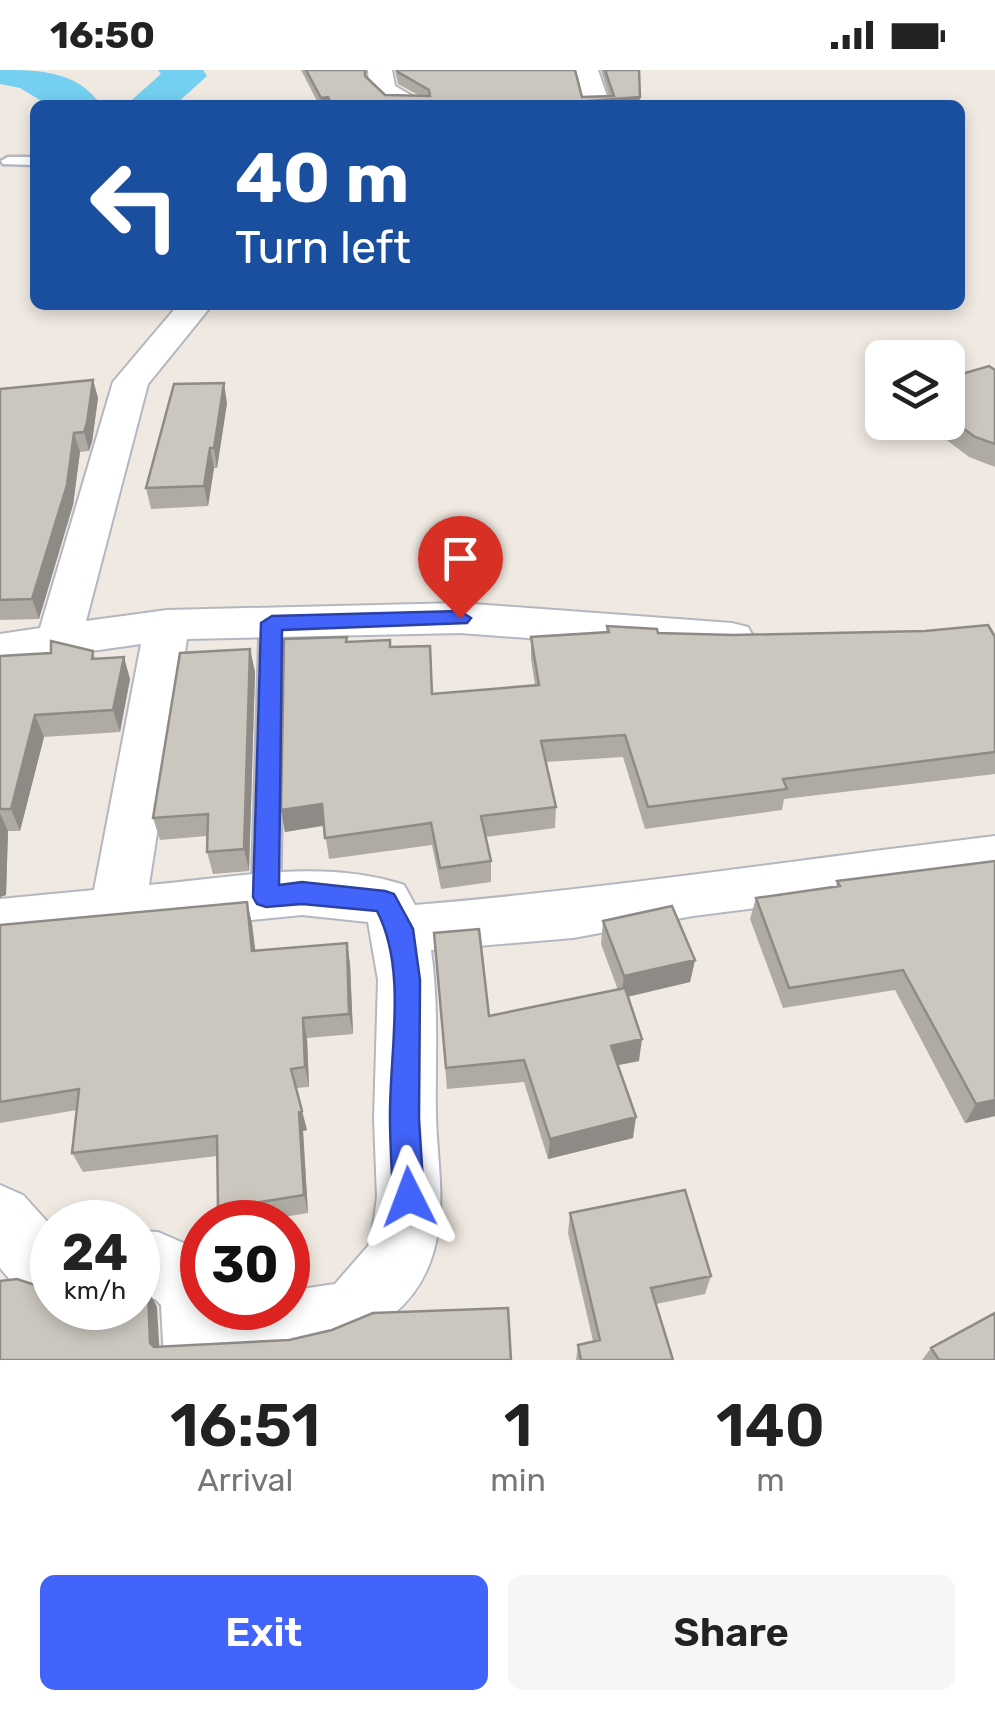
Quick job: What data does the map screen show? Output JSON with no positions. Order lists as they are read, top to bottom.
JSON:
{
  "page": {
    "status": "16:50",
    "turn": ["40 m", "Turn left"],
    "speed": "24 km/h",
    "limit": "30",
    "eta": [
      "16:51",
      "Arrival",
      "1",
      "min",
      "140",
      "m"
    ],
    "buttons": ["Exit", "Share"]
  }
}
